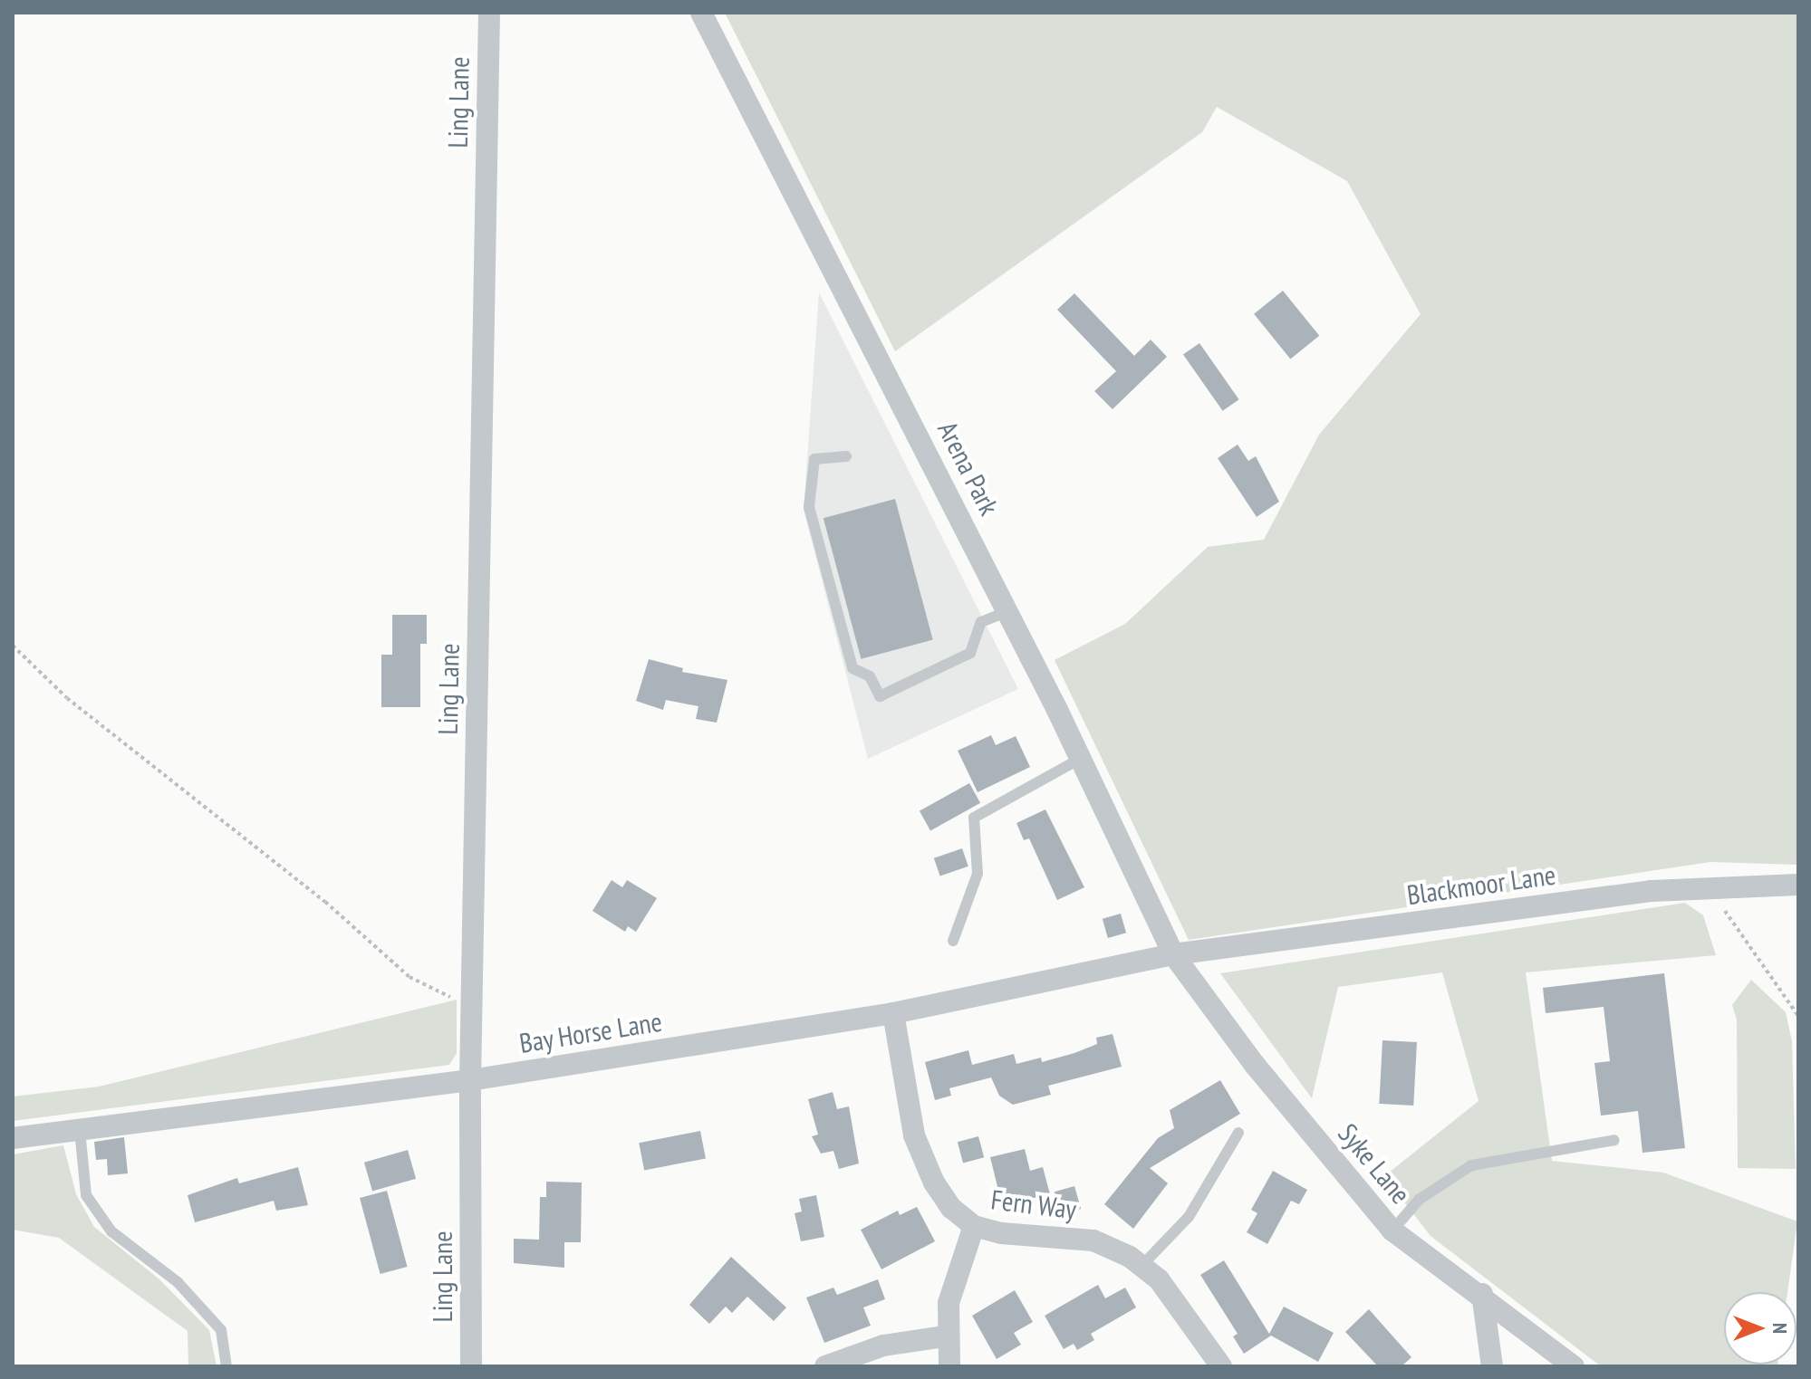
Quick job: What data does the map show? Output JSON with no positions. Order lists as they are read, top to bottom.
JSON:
{
  "streets": {
    "street": [
      "Ling Lane",
      "Arena Park",
      "Blackmoor Lane",
      "Bay Horse Lane",
      "Syke Lane",
      "Fern Way"
    ]
  },
  "crossings": [
    ["Ling Lane", "Bay Horse Lane"],
    ["Arena Park", "Blackmoor Lane"],
    ["Arena Park", "Bay Horse Lane"],
    ["Arena Park", "Syke Lane"],
    ["Blackmoor Lane", "Bay Horse Lane"],
    ["Blackmoor Lane", "Syke Lane"],
    ["Bay Horse Lane", "Syke Lane"],
    ["Bay Horse Lane", "Fern Way"]
  ],
  "north": "right"
}
